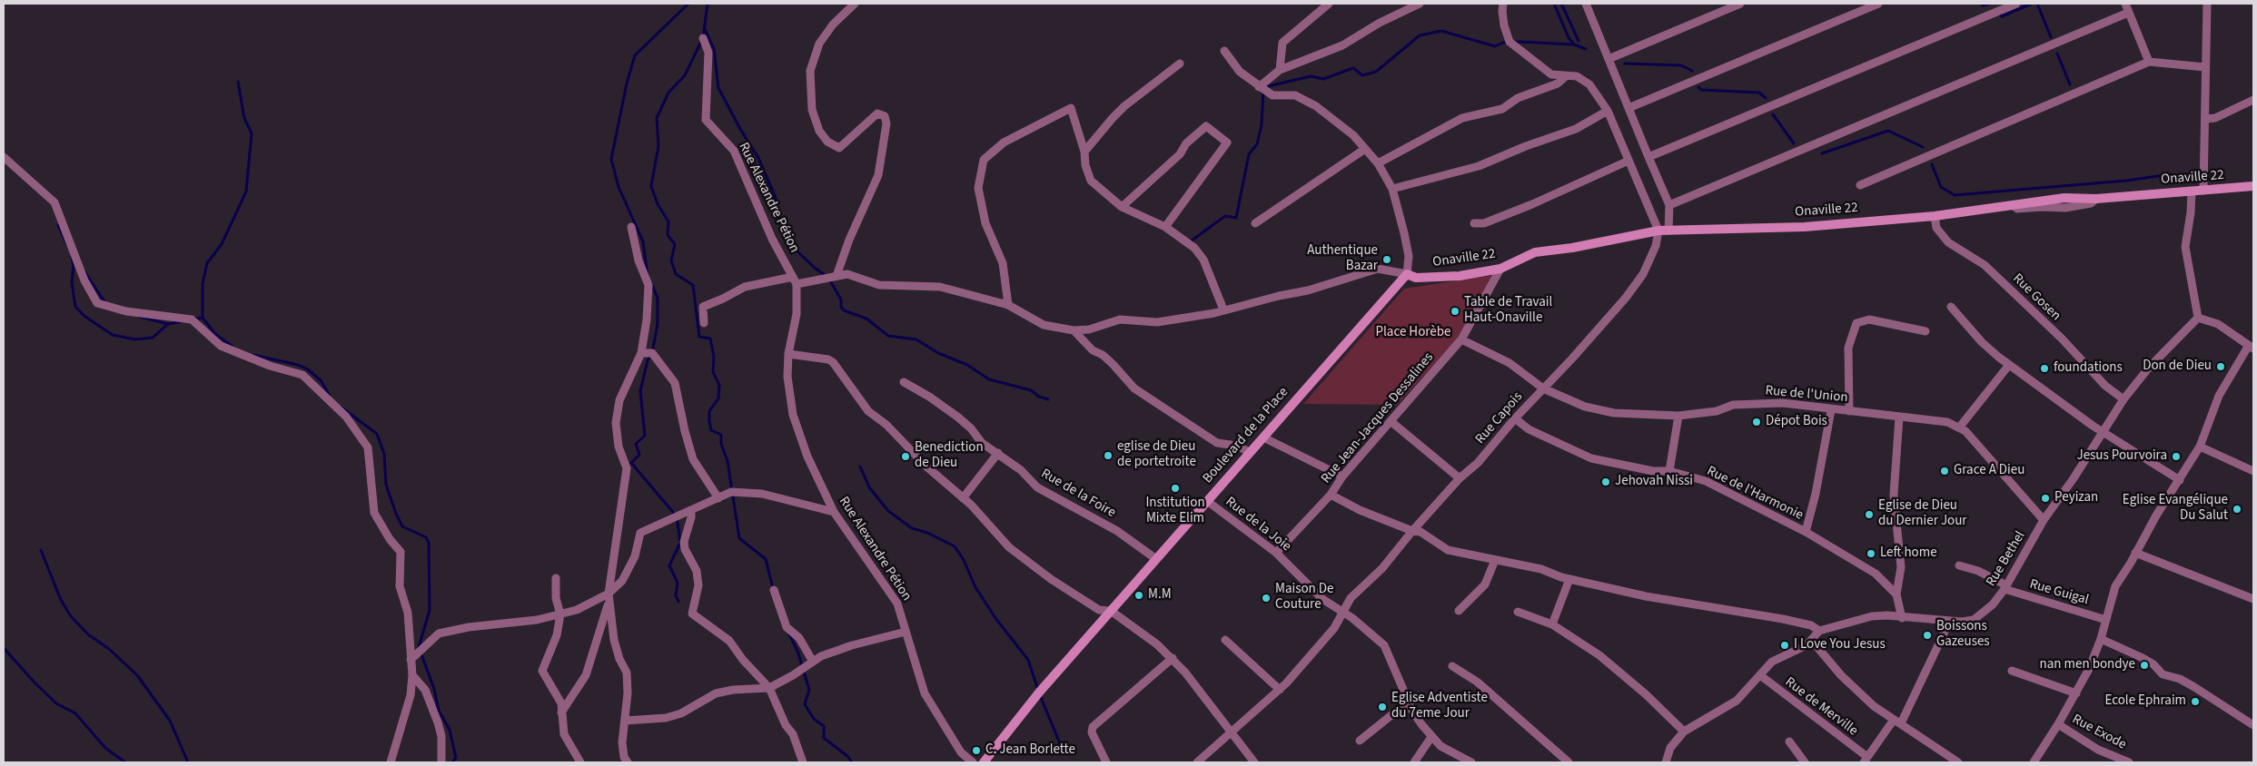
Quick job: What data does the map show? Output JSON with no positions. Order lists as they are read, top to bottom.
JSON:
{
  "streets": {
    "street": [
      "Onaville 22",
      "Rue Alexandre Pétion",
      "Rue Gosen",
      "Rue de l'Union",
      "Rue Jean-Jacques Dessalines",
      "Rue Capois",
      "Boulevard de la Place",
      "Rue de la Foire",
      "Rue de l'Harmonie",
      "Rue de la Joie",
      "Rue Bethel",
      "Rue Guigal",
      "Rue de Merville",
      "Rue Exode"
    ]
  },
  "crossings": [
    ["Onaville 22", "Rue Gosen"],
    ["Onaville 22", "Rue Jean-Jacques Dessalines"],
    ["Onaville 22", "Rue Capois"],
    ["Onaville 22", "Boulevard de la Place"],
    ["Rue Gosen", "Rue Bethel"],
    ["Rue de l'Union", "Rue Jean-Jacques Dessalines"],
    ["Rue de l'Union", "Rue Capois"],
    ["Rue Jean-Jacques Dessalines", "Rue de la Joie"],
    ["Rue Capois", "Rue de l'Harmonie"],
    ["Rue Capois", "Rue de la Joie"],
    ["Boulevard de la Place", "Rue de la Foire"],
    ["Boulevard de la Place", "Rue de la Joie"],
    ["Rue Bethel", "Rue Guigal"]
  ],
  "parks": ["Place Horèbe"],
  "places": [
    "Authentique Bazar",
    "Table de Travail Haut-Onaville",
    "Don de Dieu",
    "foundations",
    "Dépot Bois",
    "eglise de Dieu de portetroite",
    "Benediction de Dieu",
    "Jesus Pourvoira",
    "Grace A Dieu",
    "Jehovah Nissi",
    "Institution Mixte Elim",
    "Peyizan",
    "Eglise Evangélique Du Salut",
    "Eglise de Dieu du Dernier Jour",
    "Left home",
    "M.M",
    "Maison De Couture",
    "Boissons Gazeuses",
    "I Love You Jesus",
    "nan men bondye",
    "Ecole Ephraim",
    "Eglise Adventiste du 7eme Jour",
    "C. Jean Borlette"
  ]
}
